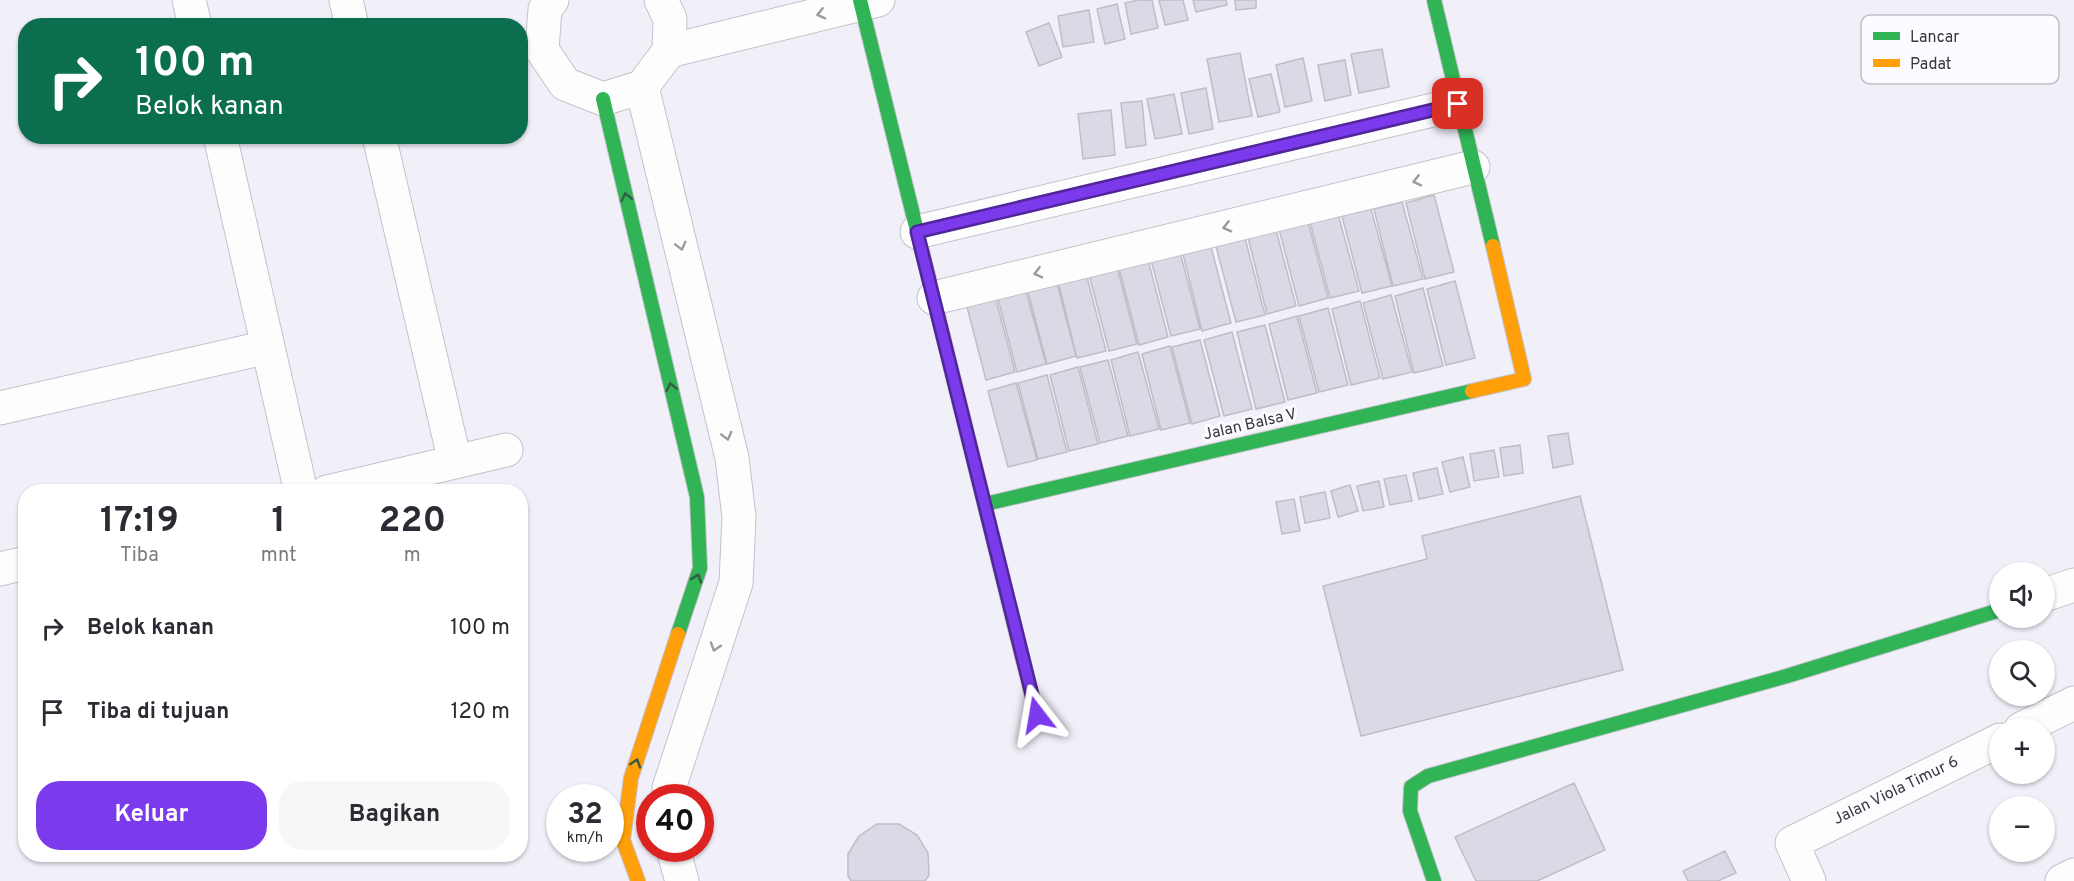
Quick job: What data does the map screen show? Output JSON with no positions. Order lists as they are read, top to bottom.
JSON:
{
  "streets": {
    "street": ["Jalan Balsa V", "Jalan Viola Timur 6"]
  },
  "legend": ["Lancar", "Padat"],
  "page": {
    "turn": ["100 m", "Belok kanan"],
    "eta": [
      "17:19",
      "Tiba",
      "1",
      "mnt",
      "220",
      "m"
    ],
    "map_buttons": ["+", "−"],
    "list": [
      {
        "name": "Belok kanan",
        "value": "100 m"
      },
      {
        "name": "Tiba di tujuan",
        "value": "120 m"
      }
    ],
    "buttons": ["Keluar", "Bagikan"],
    "speed": "32 km/h",
    "limit": "40"
  }
}
